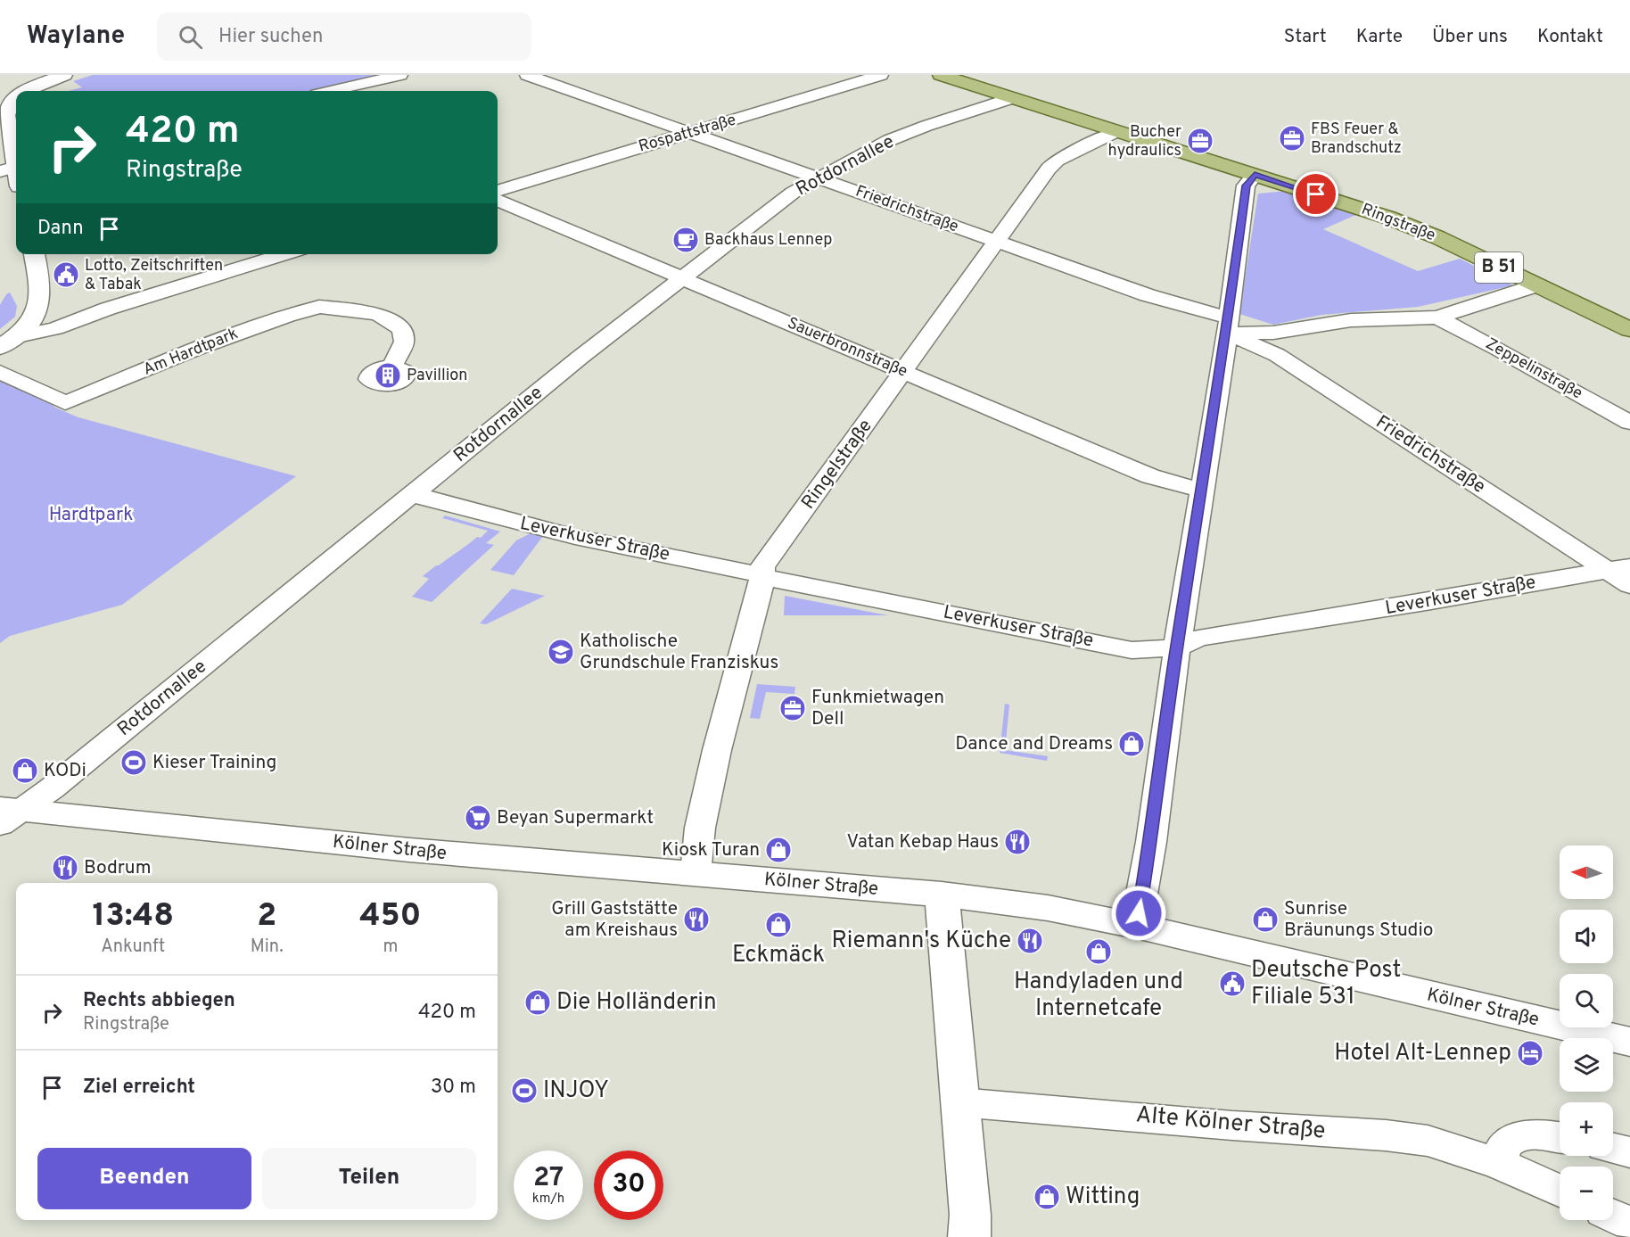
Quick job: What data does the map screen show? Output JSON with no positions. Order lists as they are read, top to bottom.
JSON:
{
  "streets": {
    "main road": ["Ringstraße", "B 51"],
    "street": [
      "Rospattstraße",
      "Rotdornallee",
      "Friedrichstraße",
      "Sauerbronnstraße",
      "Am Hardtpark",
      "Zeppelinstraße",
      "Ringelstraße",
      "Leverkuser Straße",
      "Kölner Straße",
      "Alte Kölner Straße"
    ]
  },
  "crossings": [
    ["Rospattstraße", "Friedrichstraße"],
    ["Rotdornallee", "Friedrichstraße"],
    ["Rotdornallee", "Ringstraße"],
    ["Rotdornallee", "Sauerbronnstraße"],
    ["Rotdornallee", "Leverkuser Straße"],
    ["Rotdornallee", "Kölner Straße"],
    ["Friedrichstraße", "Zeppelinstraße"],
    ["Friedrichstraße", "Ringelstraße"],
    ["Friedrichstraße", "Leverkuser Straße"],
    ["Ringstraße", "Zeppelinstraße"],
    ["Ringstraße", "Ringelstraße"],
    ["Sauerbronnstraße", "Ringelstraße"],
    ["Ringelstraße", "Leverkuser Straße"],
    ["Ringelstraße", "Kölner Straße"]
  ],
  "parks": ["Hardtpark"],
  "places": {
    "office": ["FBS Feuer & Brandschutz", "Bucher hydraulics", "Funkmietwagen Dell"],
    "cafe": ["Backhaus Lennep"],
    "public building": ["Lotto, Zeitschriften & Tabak", "Deutsche Post Filiale 531"],
    "building": ["Pavillion"],
    "school or university": ["Katholische Grundschule Franziskus"],
    "shop": [
      "Dance and Dreams",
      "KODi",
      "Kiosk Turan",
      "Sunrise Bräunungs Studio",
      "Eckmäck",
      "Handyladen und Internetcafe",
      "Die Holländerin",
      "Witting"
    ],
    "sports": ["Kieser Training", "INJOY"],
    "supermarket": ["Beyan Supermarkt"],
    "restaurant": [
      "Vatan Kebap Haus",
      "Bodrum",
      "Grill Gaststätte am Kreishaus",
      "Riemann's Küche"
    ],
    "hotel": ["Hotel Alt-Lennep"]
  },
  "north": "left",
  "page": {
    "header": "Waylane",
    "search": "Hier suchen",
    "nav": [
      "Start",
      "Karte",
      "Über uns",
      "Kontakt"
    ],
    "turn": ["420 m", "Ringstraße"],
    "then": "Dann",
    "map_buttons": ["+", "−"],
    "eta": [
      "13:48",
      "Ankunft",
      "2",
      "Min.",
      "450",
      "m"
    ],
    "list": [
      {
        "name": "Rechts abbiegen",
        "note": "Ringstraße",
        "value": "420 m"
      },
      {
        "name": "Ziel erreicht",
        "value": "30 m"
      }
    ],
    "buttons": ["Beenden", "Teilen"],
    "speed": "27 km/h",
    "limit": "30"
  }
}
